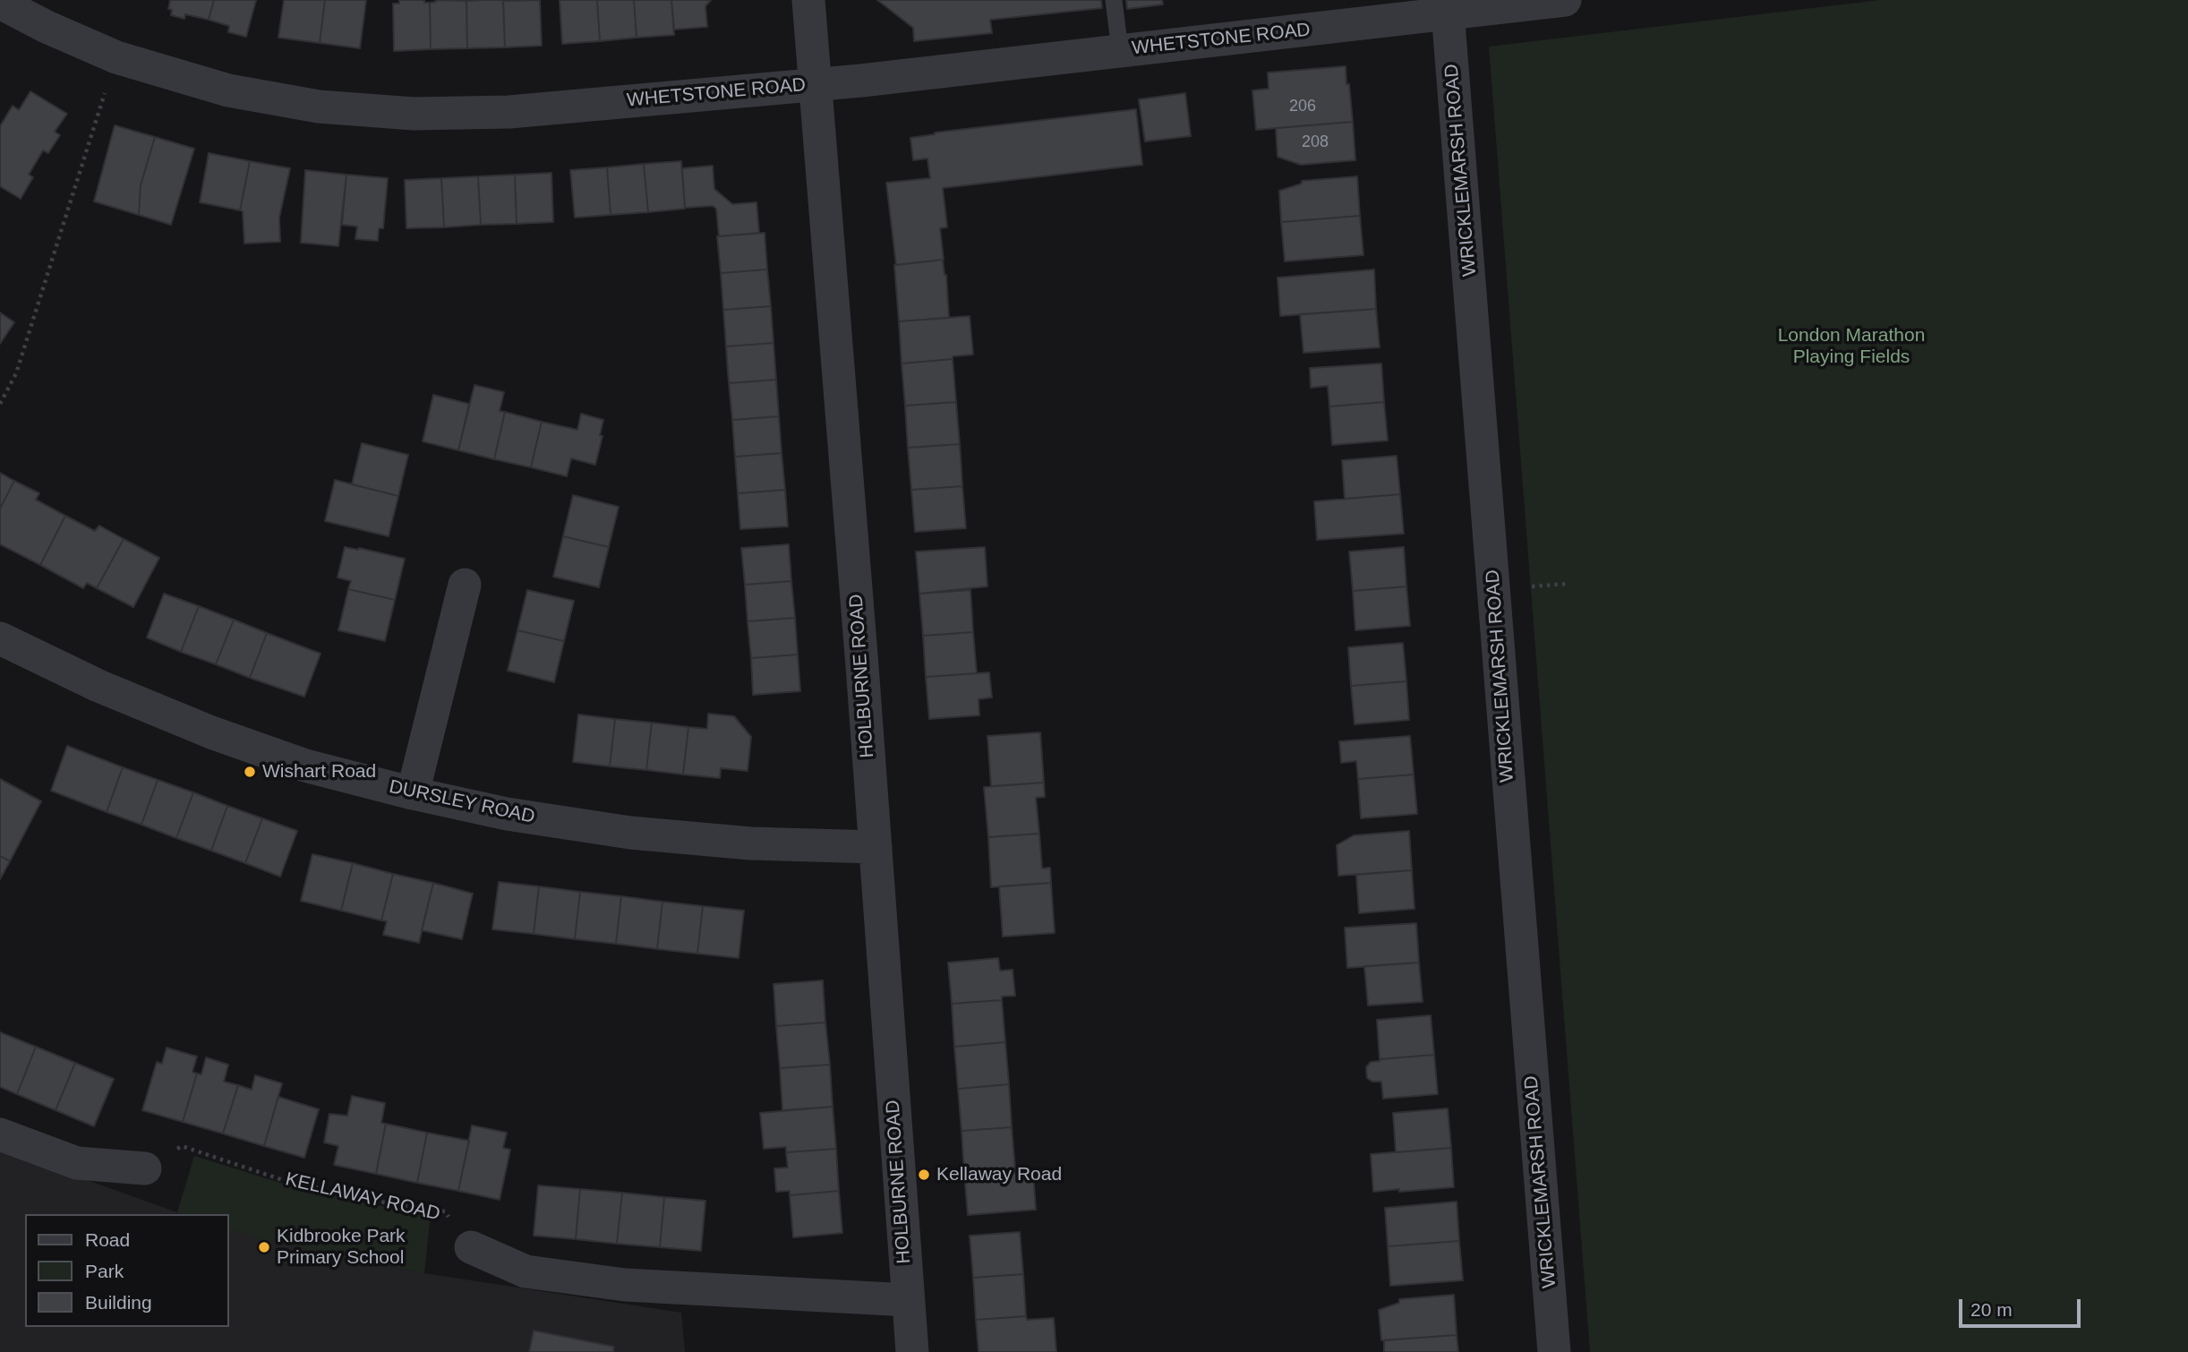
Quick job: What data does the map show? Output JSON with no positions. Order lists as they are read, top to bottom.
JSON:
{
  "streets": {
    "street": [
      "WHETSTONE ROAD",
      "WRICKLEMARSH ROAD",
      "HOLBURNE ROAD",
      "DURSLEY ROAD"
    ],
    "path": ["KELLAWAY ROAD"]
  },
  "crossings": [
    ["WHETSTONE ROAD", "WRICKLEMARSH ROAD"],
    ["WHETSTONE ROAD", "HOLBURNE ROAD"],
    ["HOLBURNE ROAD", "DURSLEY ROAD"]
  ],
  "parks": ["London Marathon Playing Fields"],
  "places": ["Wishart Road", "Kellaway Road", "Kidbrooke Park Primary School"],
  "house_numbers": ["206", "208"],
  "legend": ["Road", "Park", "Building"],
  "scale_bar": "20 m"
}
